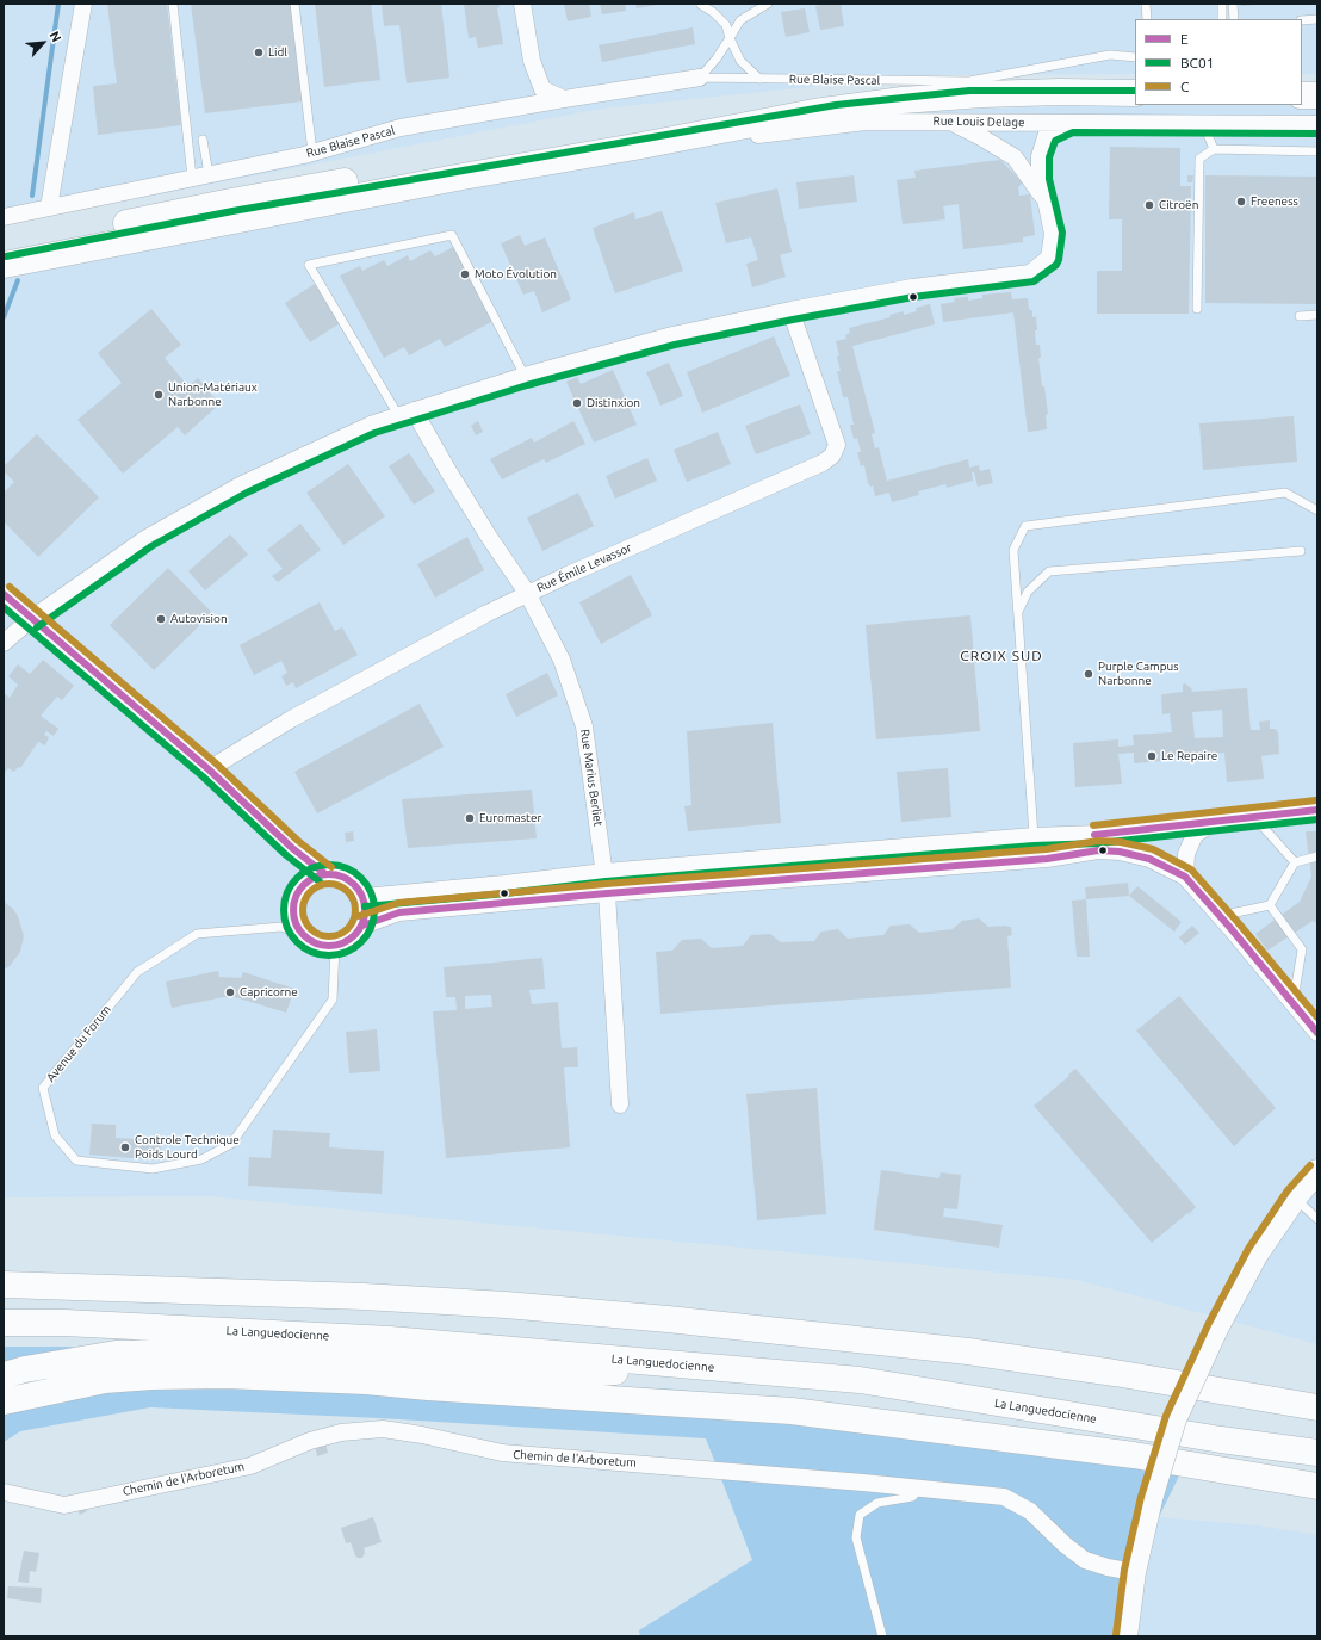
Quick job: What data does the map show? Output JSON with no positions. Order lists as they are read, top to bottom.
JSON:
{
  "streets": {
    "main road": ["La Languedocienne"],
    "street": [
      "Rue Blaise Pascal",
      "Rue Louis Delage",
      "Rue Émile Levassor",
      "Rue Marius Berliet",
      "Chemin de l'Arboretum"
    ],
    "lane": ["Avenue du Forum"]
  },
  "crossings": [
    ["Rue Émile Levassor", "Rue Marius Berliet"]
  ],
  "districts": ["CROIX SUD"],
  "places": [
    "Lidl",
    "Freeness",
    "Citroën",
    "Moto Évolution",
    "Union-Matériaux Narbonne",
    "Distinxion",
    "Autovision",
    "Purple Campus Narbonne",
    "Le Repaire",
    "Euromaster",
    "Capricorne",
    "Controle Technique Poids Lourd"
  ],
  "lines": ["transit line BC01", "transit line C", "transit line E"],
  "legend": ["E", "BC01", "C"],
  "north": "top right"
}
